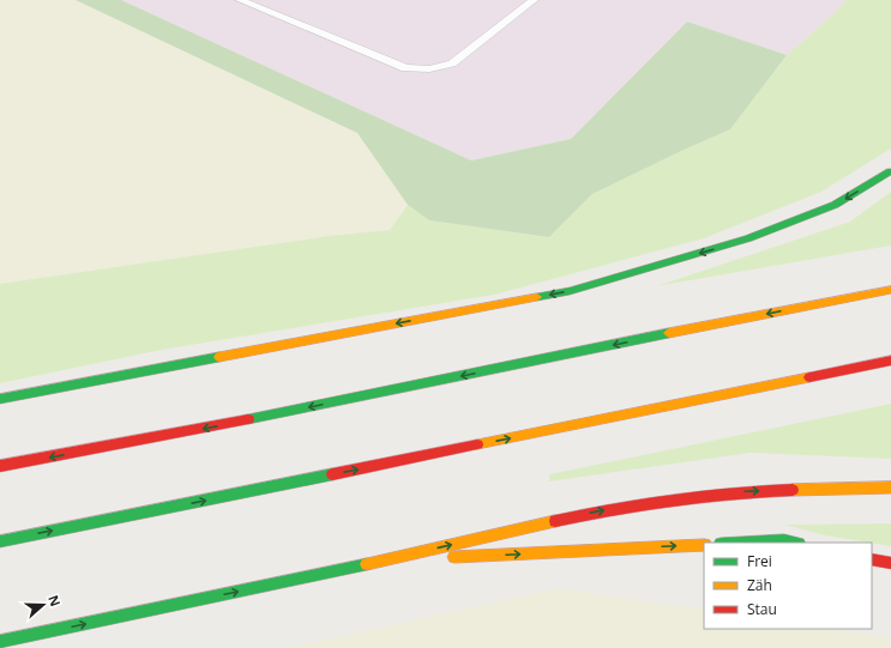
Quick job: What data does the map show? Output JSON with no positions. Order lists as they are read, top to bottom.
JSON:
{
  "legend": ["Frei", "Zäh", "Stau"],
  "north": "right"
}
